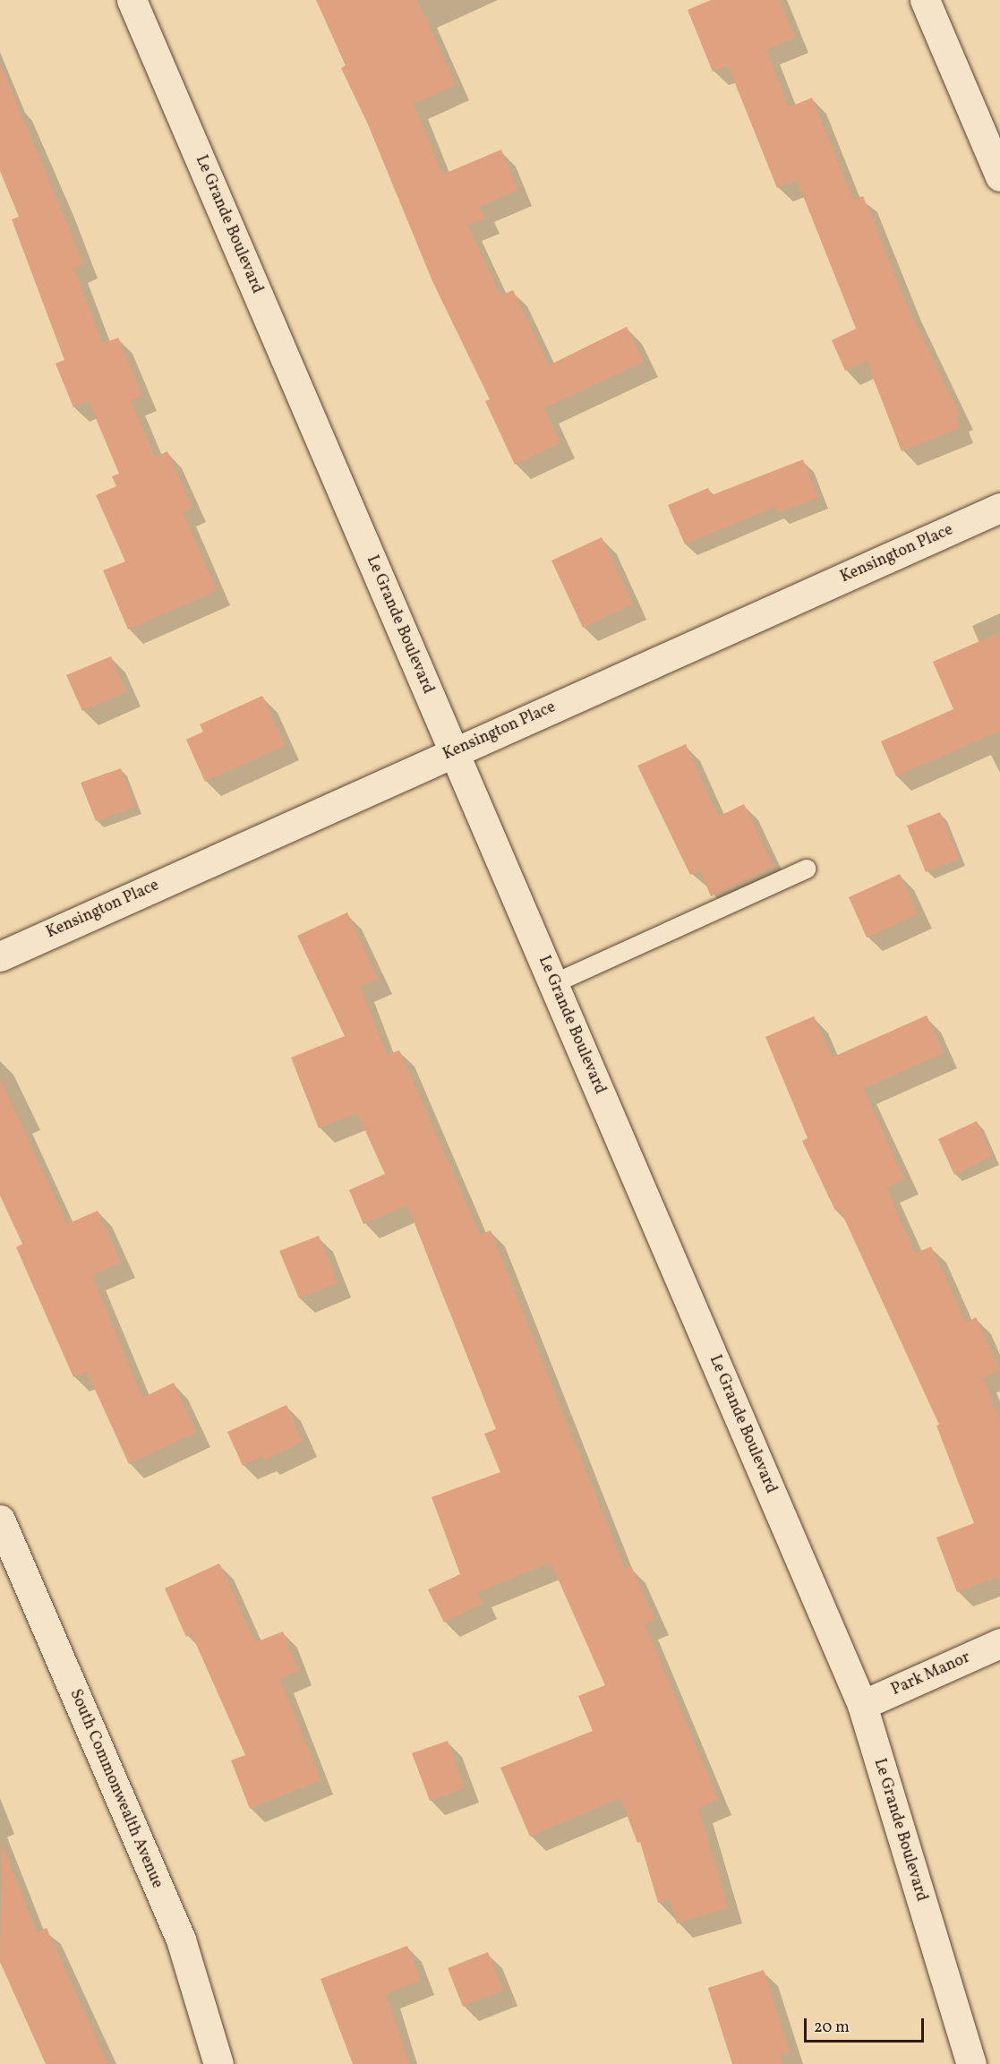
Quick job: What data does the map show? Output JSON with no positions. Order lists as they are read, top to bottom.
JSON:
{
  "streets": {
    "street": [
      "Le Grande Boulevard",
      "Kensington Place",
      "Park Manor",
      "South Commonwealth Avenue"
    ]
  },
  "crossings": [
    ["Le Grande Boulevard", "Kensington Place"],
    ["Le Grande Boulevard", "Park Manor"]
  ],
  "scale_bar": "20 m"
}
